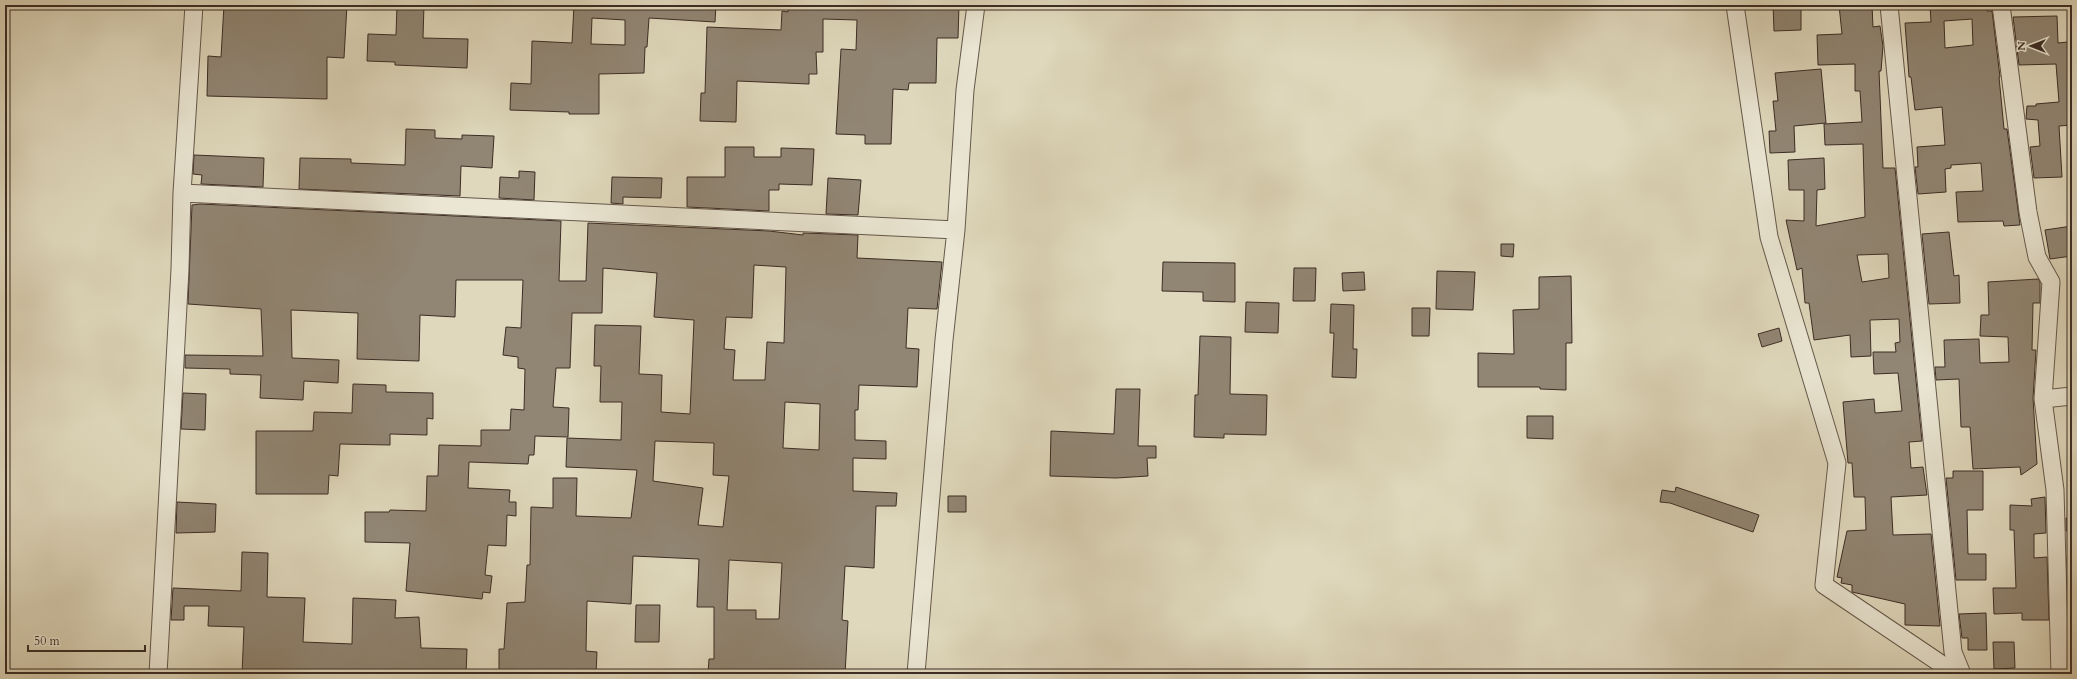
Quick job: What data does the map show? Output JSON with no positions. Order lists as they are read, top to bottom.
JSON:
{
  "scale_bar": "50 m",
  "north": "left"
}
